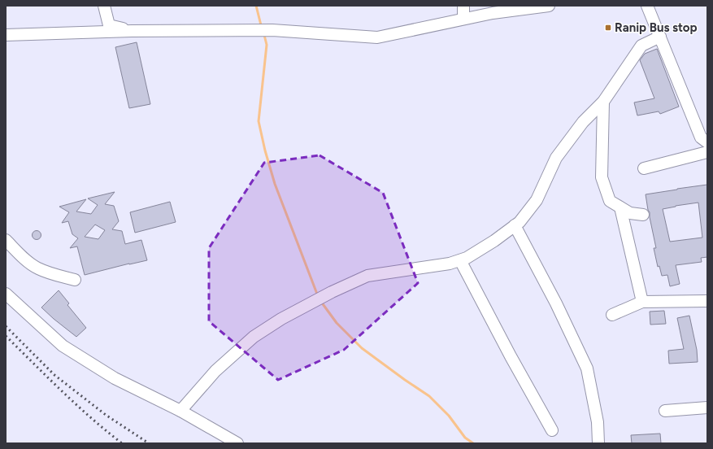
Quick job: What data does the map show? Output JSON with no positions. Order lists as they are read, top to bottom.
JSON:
{
  "places": {
    "transit": ["Ranip Bus stop"]
  }
}
